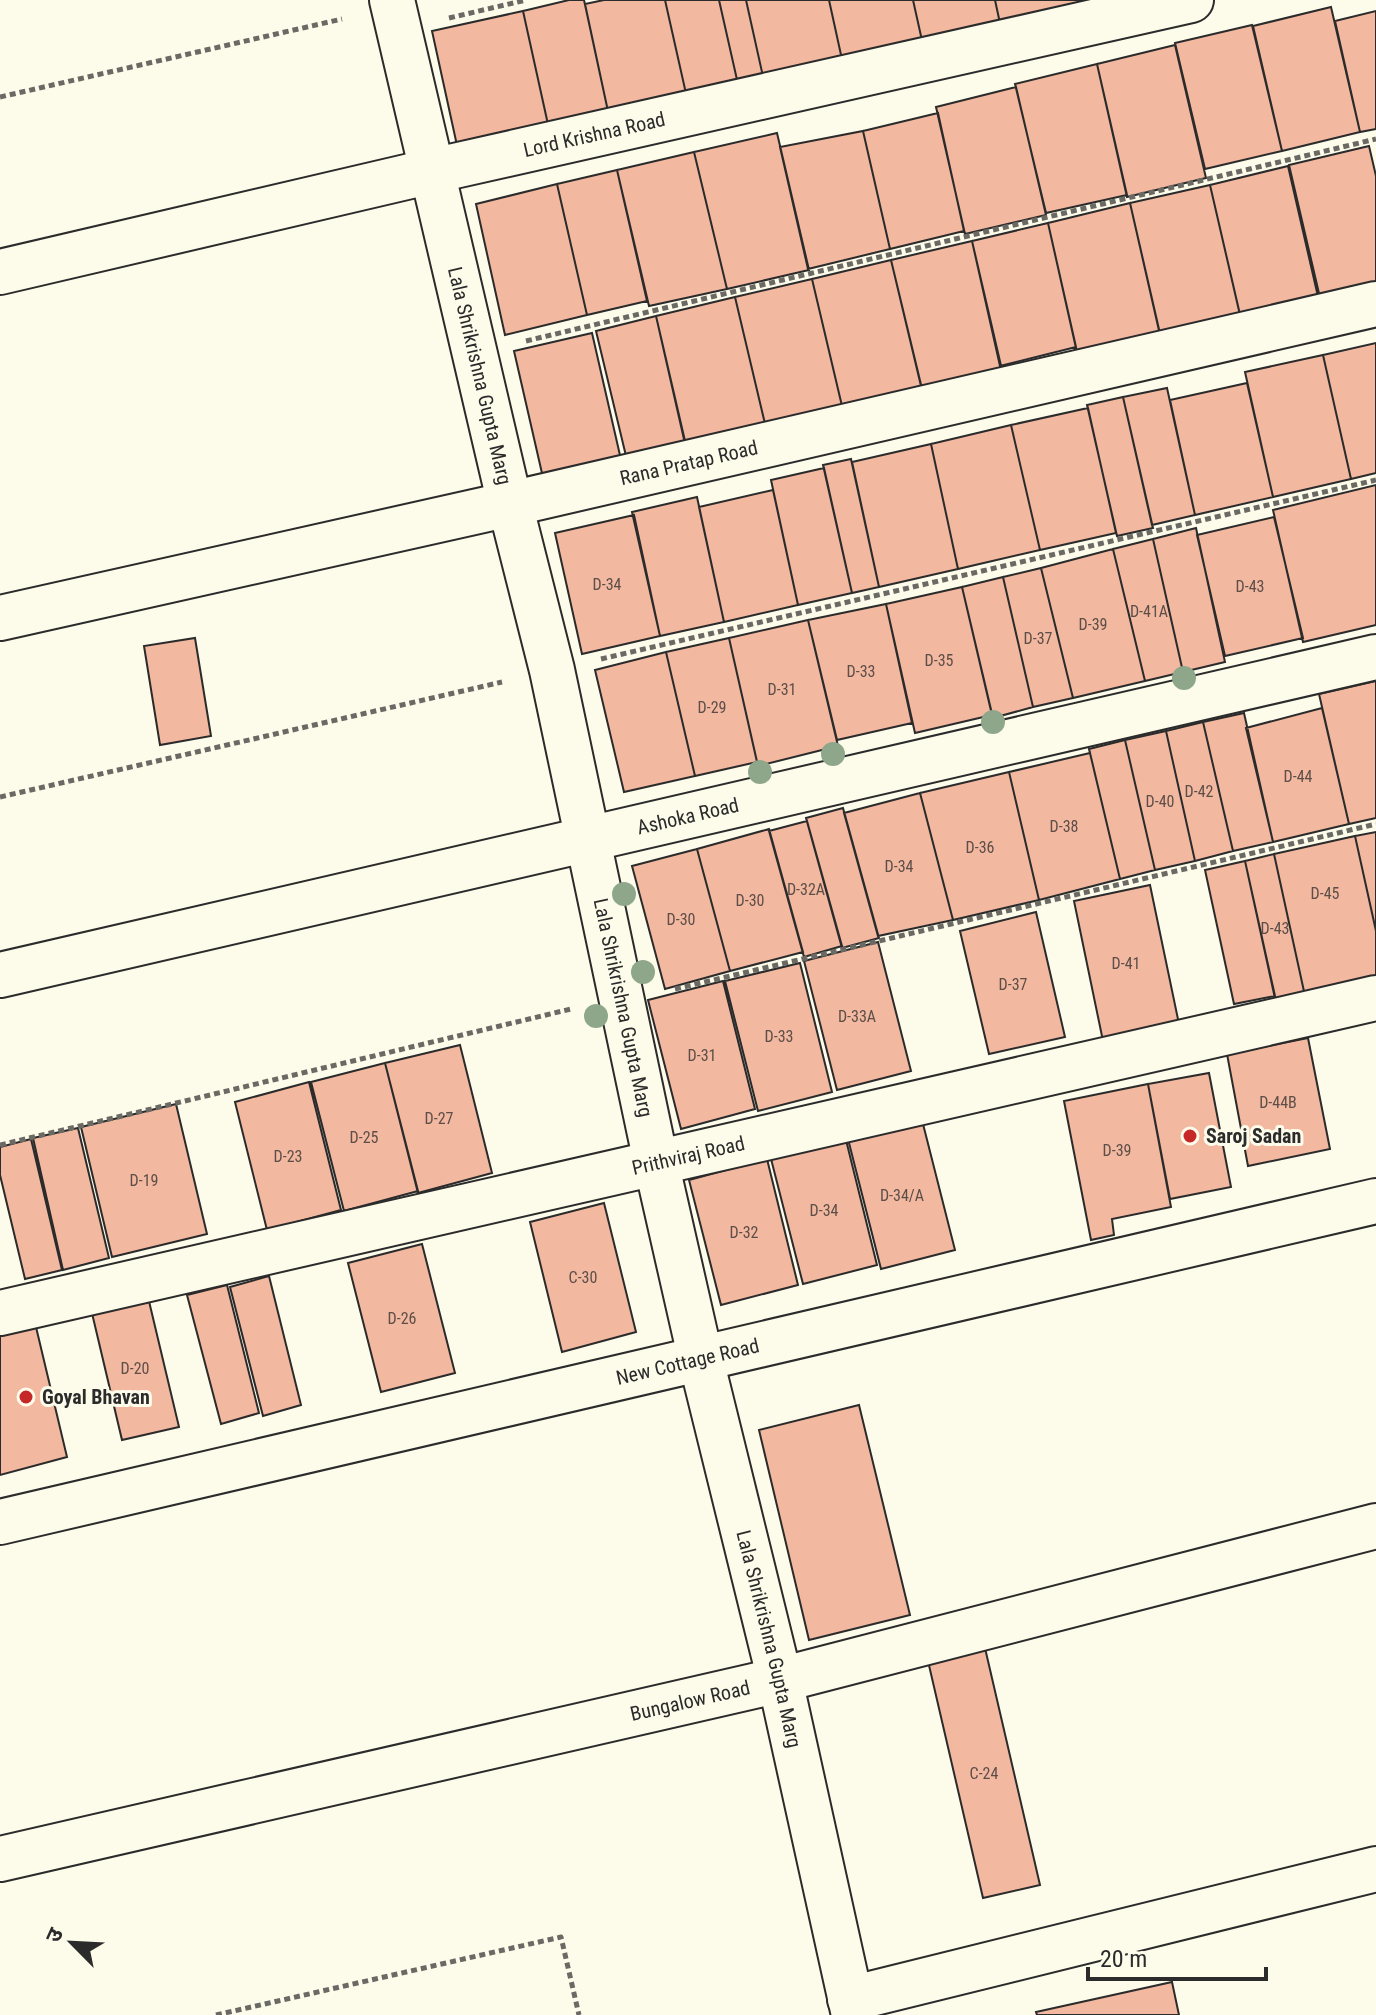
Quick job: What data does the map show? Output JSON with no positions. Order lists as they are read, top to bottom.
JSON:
{
  "streets": {
    "street": [
      "Lord Krishna Road",
      "Lala Shrikrishna Gupta Marg",
      "Rana Pratap Road",
      "Ashoka Road",
      "Prithviraj Road",
      "New Cottage Road",
      "Bungalow Road"
    ]
  },
  "crossings": [
    ["Lord Krishna Road", "Lala Shrikrishna Gupta Marg"],
    ["Lala Shrikrishna Gupta Marg", "Rana Pratap Road"],
    ["Lala Shrikrishna Gupta Marg", "Ashoka Road"],
    ["Lala Shrikrishna Gupta Marg", "Prithviraj Road"],
    ["Lala Shrikrishna Gupta Marg", "New Cottage Road"],
    ["Lala Shrikrishna Gupta Marg", "Bungalow Road"]
  ],
  "places": ["Saroj Sadan", "Goyal Bhavan"],
  "house_numbers": [
    "D-34",
    "D-43",
    "D-41A",
    "D-39",
    "D-37",
    "D-35",
    "D-33",
    "D-31",
    "D-29",
    "D-44",
    "D-42",
    "D-40",
    "D-38",
    "D-36",
    "D-34",
    "D-32A",
    "D-45",
    "D-30",
    "D-30",
    "D-43",
    "D-41",
    "D-37",
    "D-33A",
    "D-33",
    "D-31",
    "D-44B",
    "D-27",
    "D-25",
    "D-39",
    "D-23",
    "D-19",
    "D-34/A",
    "D-34",
    "D-32",
    "C-30",
    "D-26",
    "D-20",
    "C-24"
  ],
  "scale_bar": "20 m",
  "north": "top left"
}
